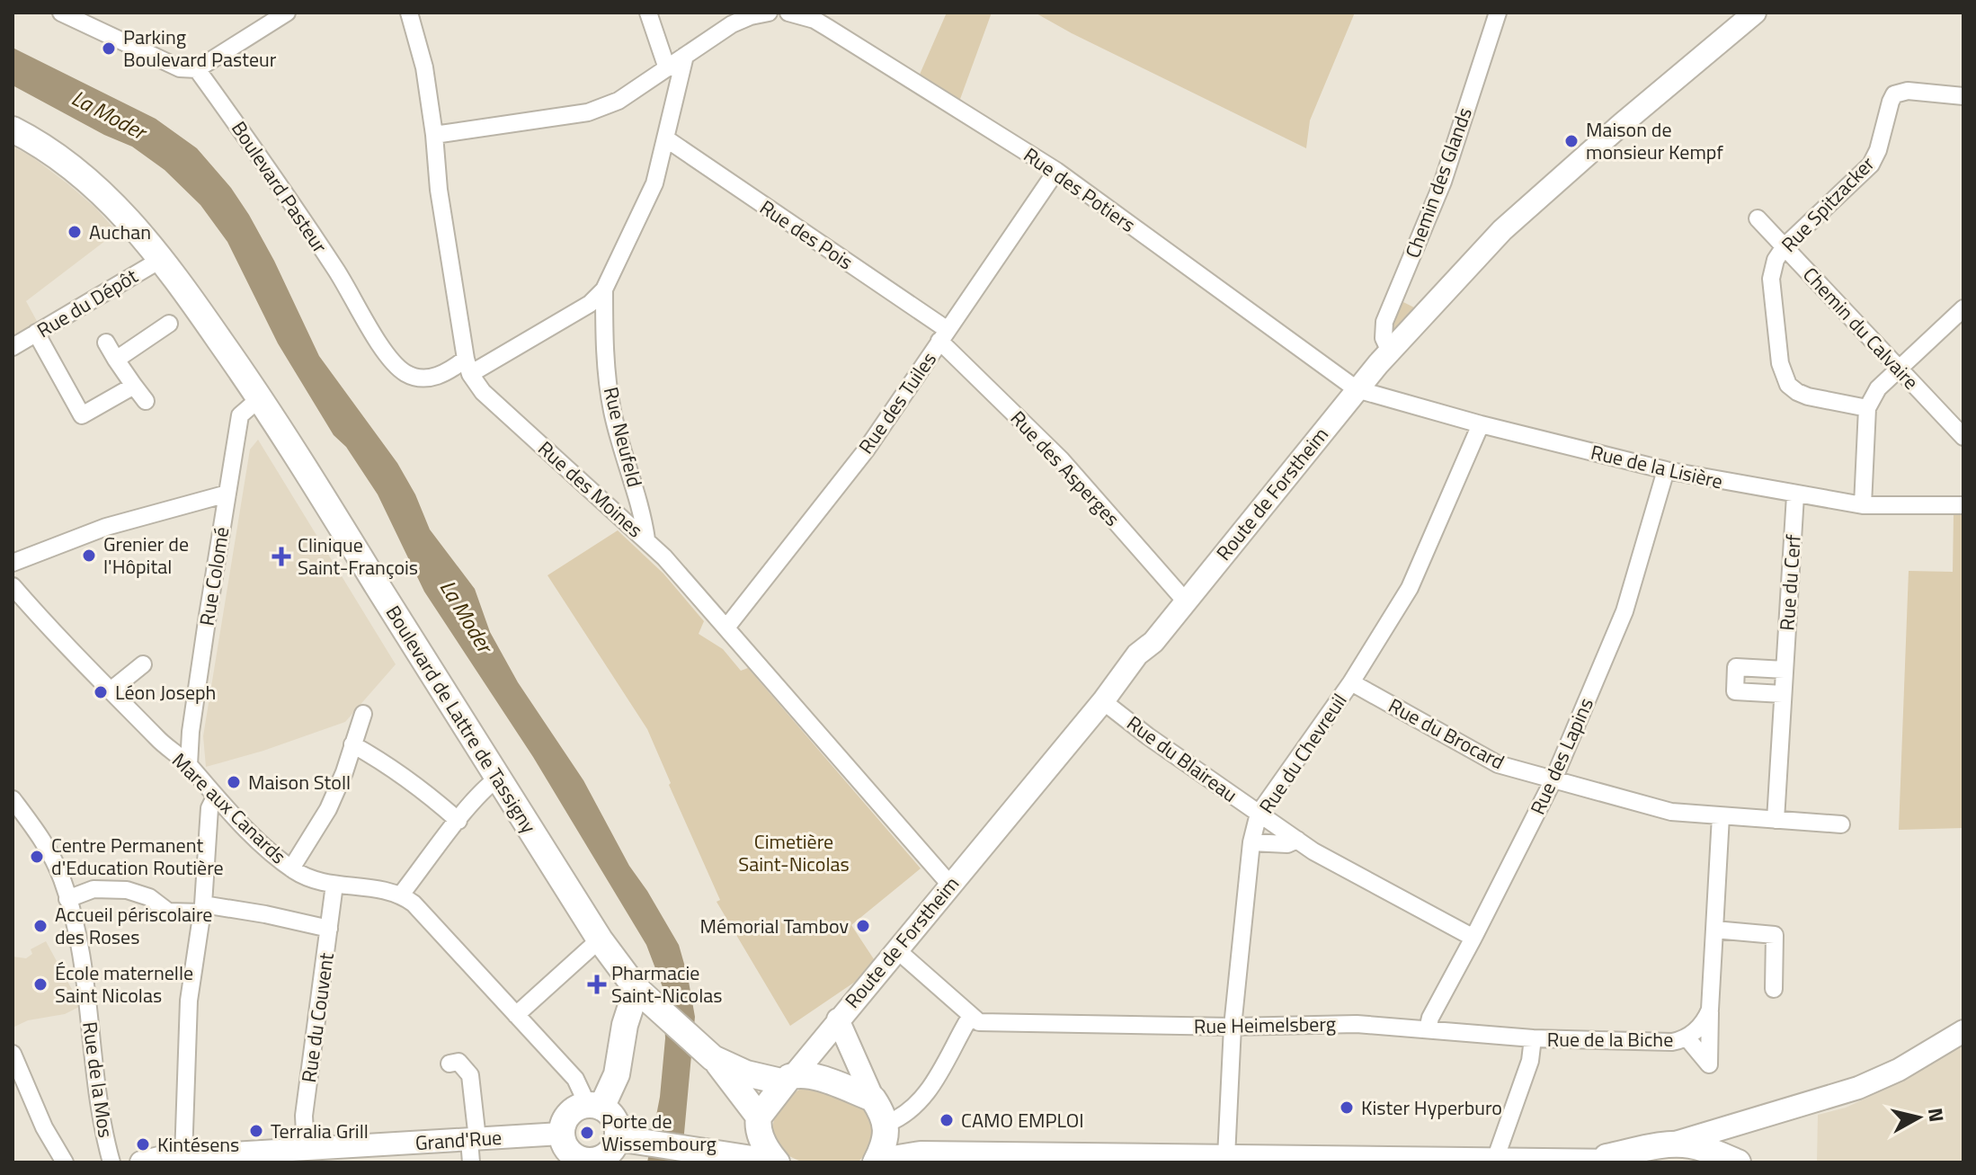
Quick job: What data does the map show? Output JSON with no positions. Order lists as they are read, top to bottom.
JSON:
{
  "streets": {
    "main road": ["Boulevard de Lattre de Tassigny"],
    "street": [
      "Chemin des Glands",
      "Boulevard Pasteur",
      "Rue des Potiers",
      "Rue Spitzacker",
      "Rue des Pois",
      "Rue du Dépôt",
      "Chemin du Calvaire",
      "Rue des Tuiles",
      "Rue Neufeld",
      "Rue de la Lisière",
      "Rue des Asperges",
      "Rue des Moines",
      "Route de Forstheim",
      "Rue Colomé",
      "Rue du Cerf",
      "Rue du Brocard",
      "Rue du Chevreuil",
      "Rue des Lapins",
      "Rue du Blaireau",
      "Mare aux Canards",
      "Rue du Couvent",
      "Rue Heimelsberg",
      "Rue de la Biche",
      "Rue de la Mos",
      "Grand'Rue"
    ]
  },
  "crossings": [
    ["Chemin des Glands", "Route de Forstheim"],
    ["Boulevard Pasteur", "Rue Neufeld"],
    ["Boulevard Pasteur", "Rue des Moines"],
    ["Rue des Potiers", "Rue des Tuiles"],
    ["Rue des Potiers", "Rue de la Lisière"],
    ["Rue des Potiers", "Route de Forstheim"],
    ["Rue Spitzacker", "Chemin du Calvaire"],
    ["Rue des Pois", "Rue des Tuiles"],
    ["Rue des Pois", "Rue Neufeld"],
    ["Rue des Pois", "Rue des Asperges"],
    ["Rue du Dépôt", "Boulevard de Lattre de Tassigny"],
    ["Rue des Tuiles", "Rue des Asperges"],
    ["Rue des Tuiles", "Rue des Moines"],
    ["Rue Neufeld", "Rue des Moines"],
    ["Rue de la Lisière", "Route de Forstheim"],
    ["Rue de la Lisière", "Rue du Cerf"],
    ["Rue de la Lisière", "Rue du Chevreuil"],
    ["Rue de la Lisière", "Rue des Lapins"],
    ["Rue des Asperges", "Route de Forstheim"],
    ["Rue des Moines", "Route de Forstheim"],
    ["Route de Forstheim", "Rue du Blaireau"],
    ["Rue Colomé", "Boulevard de Lattre de Tassigny"],
    ["Rue Colomé", "Mare aux Canards"],
    ["Rue du Cerf", "Rue du Brocard"],
    ["Rue du Brocard", "Rue du Chevreuil"],
    ["Rue du Brocard", "Rue des Lapins"],
    ["Rue du Brocard", "Rue de la Biche"],
    ["Rue du Chevreuil", "Rue du Blaireau"],
    ["Rue du Chevreuil", "Rue Heimelsberg"],
    ["Rue des Lapins", "Rue du Blaireau"],
    ["Rue des Lapins", "Rue Heimelsberg"],
    ["Mare aux Canards", "Rue du Couvent"],
    ["Rue du Couvent", "Grand'Rue"],
    ["Rue Heimelsberg", "Rue de la Biche"]
  ],
  "water": ["La Moder"],
  "parks": ["Cimetière Saint-Nicolas"],
  "places": {
    "other": [
      "Parking Boulevard Pasteur",
      "Maison de monsieur Kempf",
      "Auchan",
      "Grenier de l'Hôpital",
      "Léon Joseph",
      "Maison Stoll",
      "Centre Permanent d'Education Routière",
      "Accueil périscolaire des Roses",
      "Mémorial Tambov",
      "École maternelle Saint Nicolas",
      "Kister Hyperburo",
      "CAMO EMPLOI",
      "Terralia Grill",
      "Porte de Wissembourg",
      "Kintésens"
    ],
    "health": ["Clinique Saint-François", "Pharmacie Saint-Nicolas"]
  },
  "north": "right"
}
